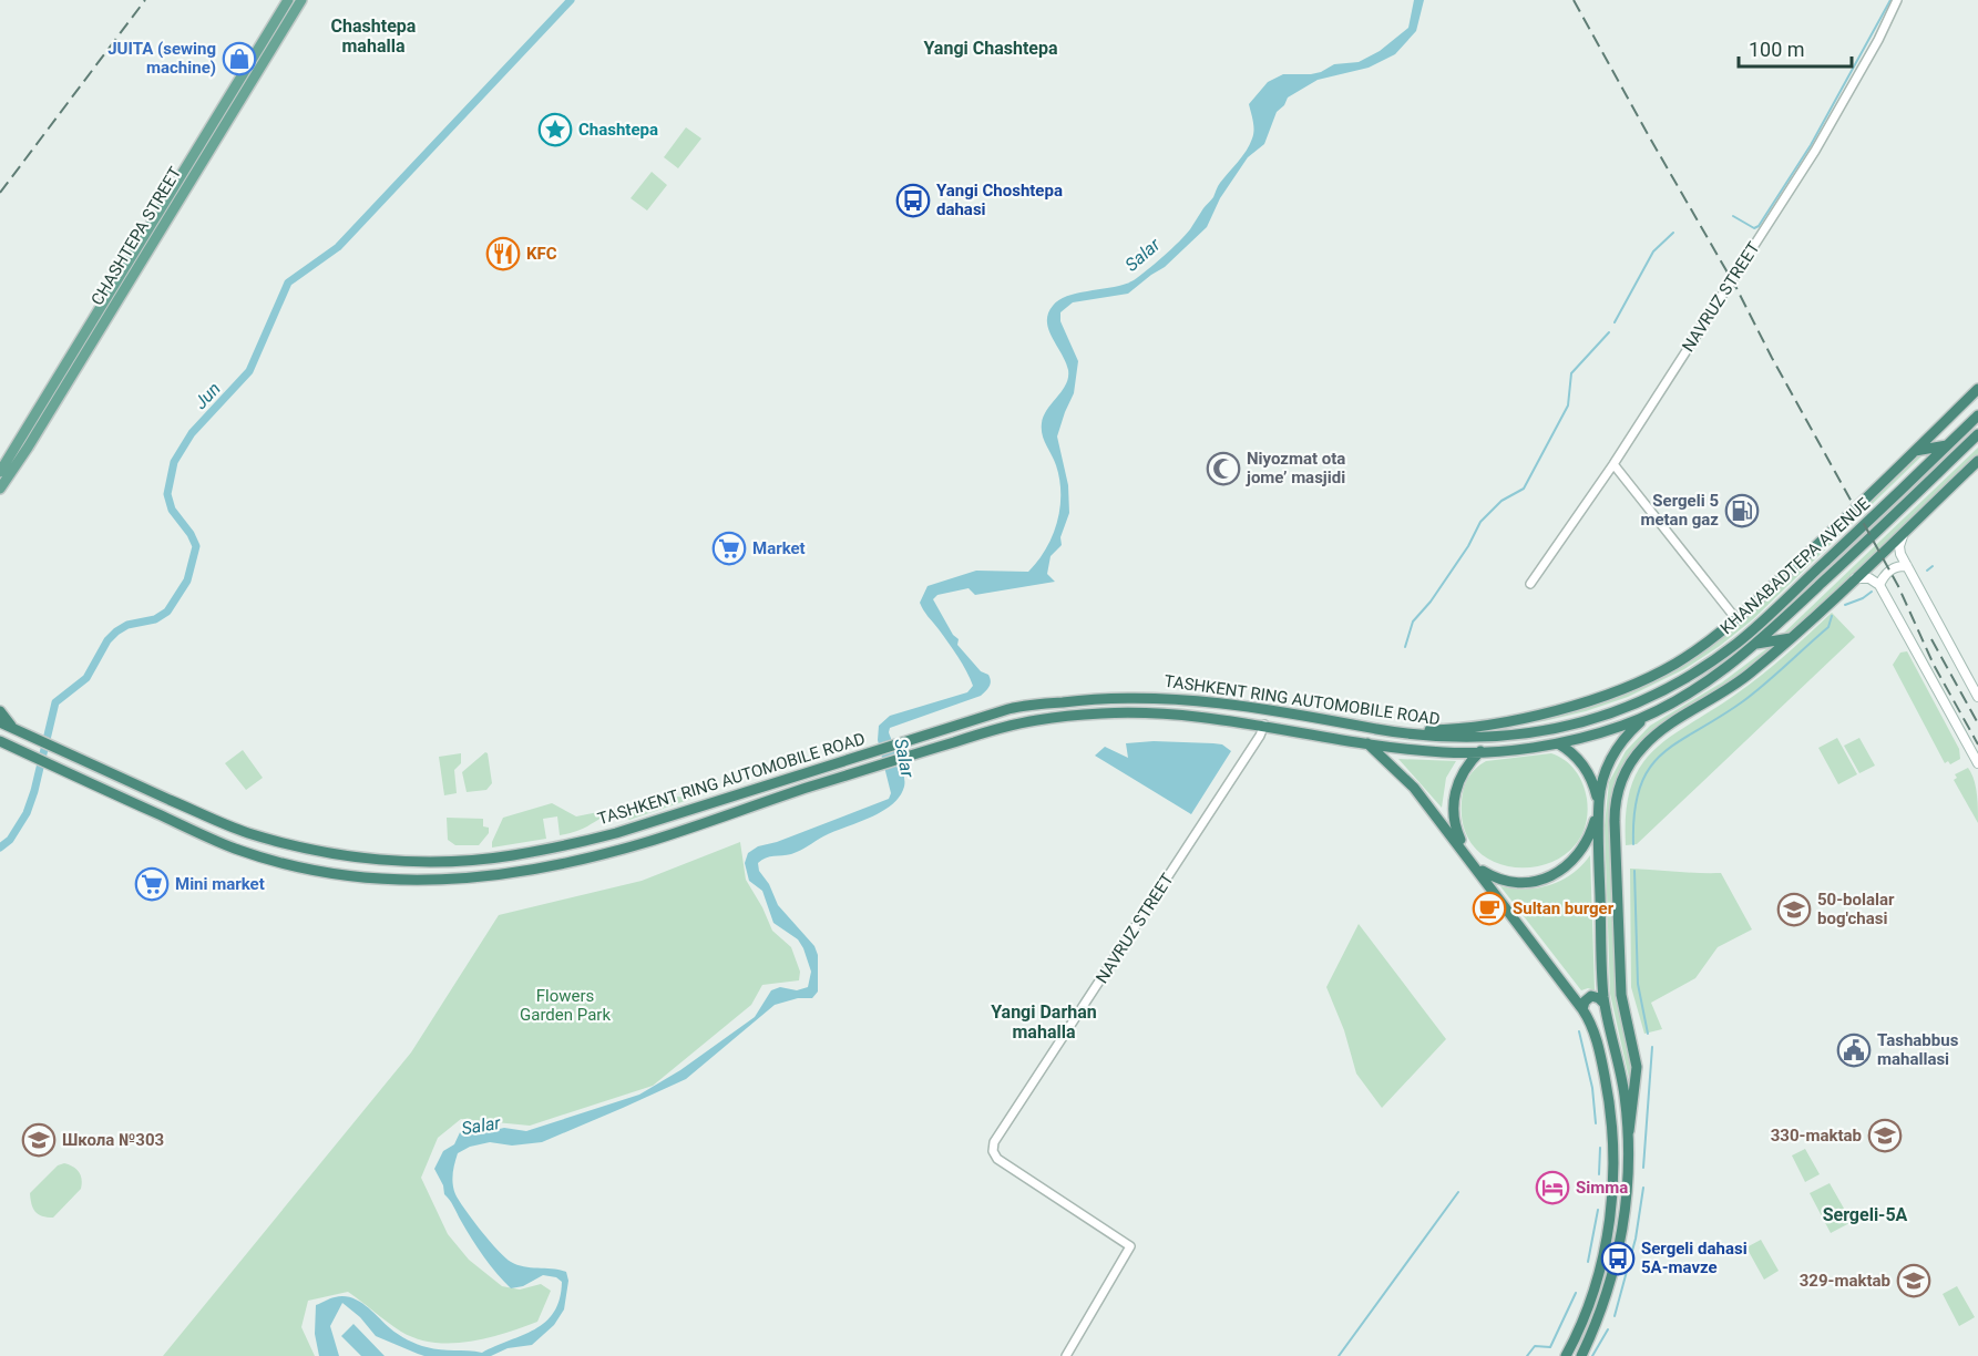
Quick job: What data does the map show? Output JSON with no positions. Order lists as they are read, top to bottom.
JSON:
{
  "streets": {
    "highway": ["KHANABADTEPA AVENUE", "TASHKENT RING AUTOMOBILE ROAD"],
    "main road": ["CHASHTEPA STREET"],
    "street": ["NAVRUZ STREET"]
  },
  "crossings": [
    ["NAVRUZ STREET", "TASHKENT RING AUTOMOBILE ROAD"],
    ["KHANABADTEPA AVENUE", "TASHKENT RING AUTOMOBILE ROAD"]
  ],
  "districts": [
    "Chashtepa mahalla",
    "Yangi Chashtepa",
    "Yangi Darhan mahalla",
    "Sergeli-5A"
  ],
  "water": ["Salar", "Jun"],
  "parks": ["Flowers Garden Park"],
  "places": {
    "shop": ["JUITA (sewing machine)"],
    "place": ["Сhashtepa"],
    "bus stop": ["Yangi Choshtepa dahasi", "Sergeli dahasi 5A-mavze"],
    "restaurant": ["KFC"],
    "mosque": ["Niyozmat ota jome’ masjidi"],
    "fuel station": ["Sergeli 5 metan gaz"],
    "supermarket": ["Market", "Mini market"],
    "cafe": ["Sultan burger"],
    "school or university": [
      "50-bolalar bog'chasi",
      "330-maktab",
      "Школа №303",
      "329-maktab"
    ],
    "public building": ["Tashabbus mahallasi"],
    "hotel": ["Simma"]
  },
  "scale_bar": "100 m"
}
